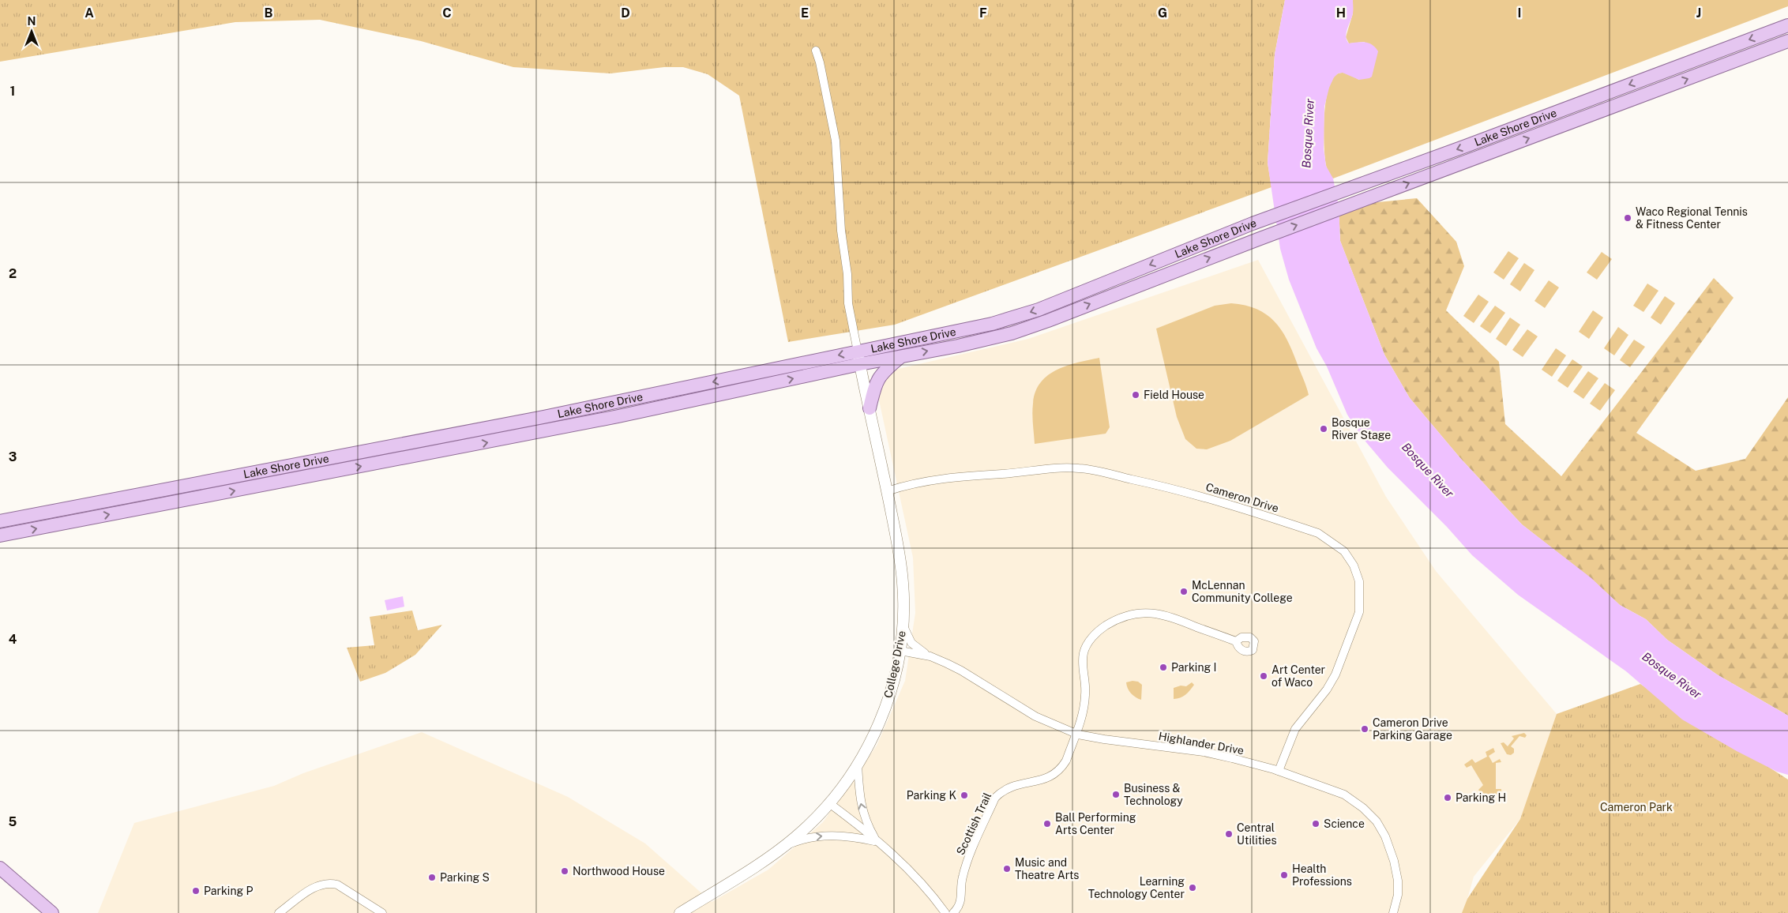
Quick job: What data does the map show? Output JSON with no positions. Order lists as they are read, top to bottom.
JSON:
{
  "streets": {
    "main road": ["Lake Shore Drive"],
    "street": [
      "Cameron Drive",
      "College Drive",
      "Highlander Drive",
      "Scottish Trail"
    ]
  },
  "crossings": [
    ["Lake Shore Drive", "College Drive"],
    ["Cameron Drive", "College Drive"],
    ["Cameron Drive", "Highlander Drive"],
    ["College Drive", "Highlander Drive"],
    ["Highlander Drive", "Scottish Trail"]
  ],
  "water": ["Bosque River"],
  "parks": ["Cameron Park"],
  "places": [
    "Waco Regional Tennis & Fitness Center",
    "Field House",
    "Bosque River Stage",
    "McLennan Community College",
    "Parking I",
    "Art Center of Waco",
    "Cameron Drive Parking Garage",
    "Business & Technology",
    "Parking K",
    "Parking H",
    "Ball Performing Arts Center",
    "Science",
    "Central Utilities",
    "Music and Theatre Arts",
    "Northwood House",
    "Health Professions",
    "Parking S",
    "Learning Technology Center",
    "Parking P"
  ],
  "north": "top",
  "grid": {
    "columns": [
      "A",
      "B",
      "C",
      "D",
      "E",
      "F",
      "G",
      "H",
      "I",
      "J"
    ],
    "rows": [
      "1",
      "2",
      "3",
      "4",
      "5"
    ]
  }
}
